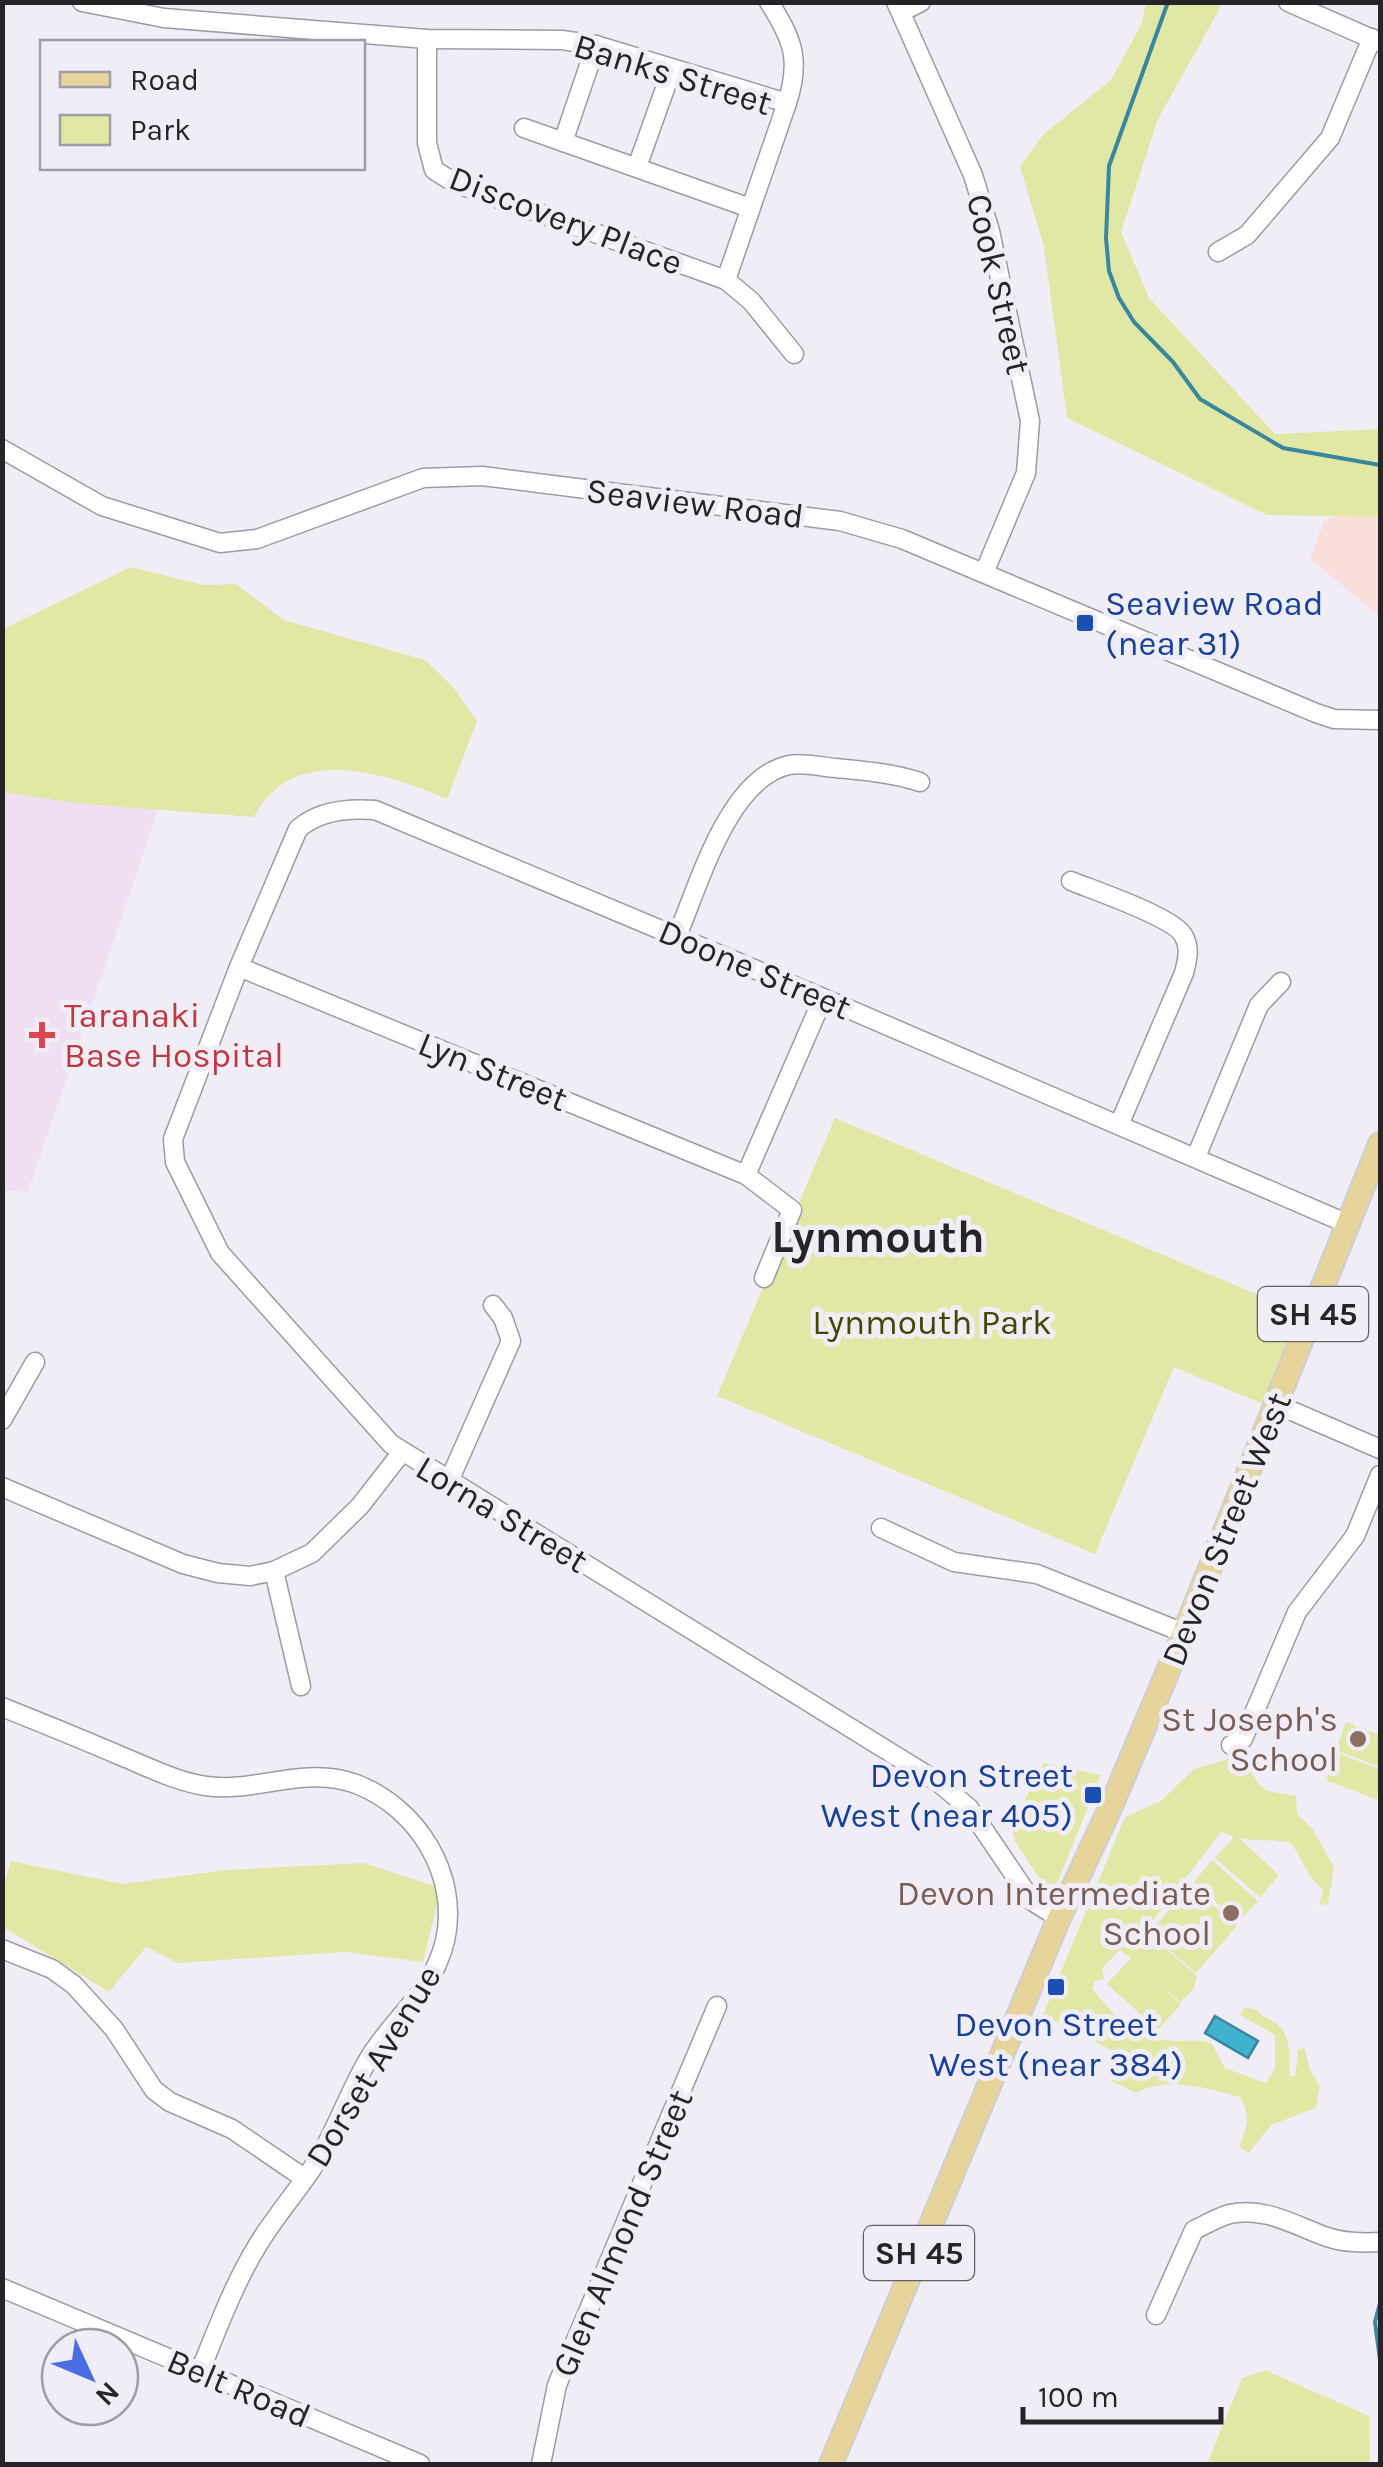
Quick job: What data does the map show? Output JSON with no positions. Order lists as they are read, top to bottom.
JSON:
{
  "streets": {
    "main road": ["SH 45", "Devon Street West"],
    "street": [
      "Banks Street",
      "Discovery Place",
      "Cook Street",
      "Seaview Road",
      "Doone Street",
      "Lyn Street",
      "Lorna Street",
      "Dorset Avenue",
      "Glen Almond Street",
      "Belt Road"
    ]
  },
  "crossings": [
    ["Banks Street", "Discovery Place"],
    ["Cook Street", "Seaview Road"],
    ["Doone Street", "Lyn Street"],
    ["Doone Street", "Lorna Street"],
    ["Doone Street", "Devon Street West"],
    ["Lyn Street", "Lorna Street"],
    ["Lorna Street", "Devon Street West"],
    ["Dorset Avenue", "Belt Road"]
  ],
  "districts": ["Lynmouth"],
  "parks": ["Lynmouth Park"],
  "places": {
    "transit": ["Seaview Road (near 31)", "Devon Street West (near 405)", "Devon Street West (near 384)"],
    "health": ["Taranaki Base Hospital"],
    "other": ["St Joseph's School", "Devon Intermediate School"]
  },
  "legend": ["Road", "Park"],
  "scale_bar": "100 m",
  "north": "bottom right"
}
